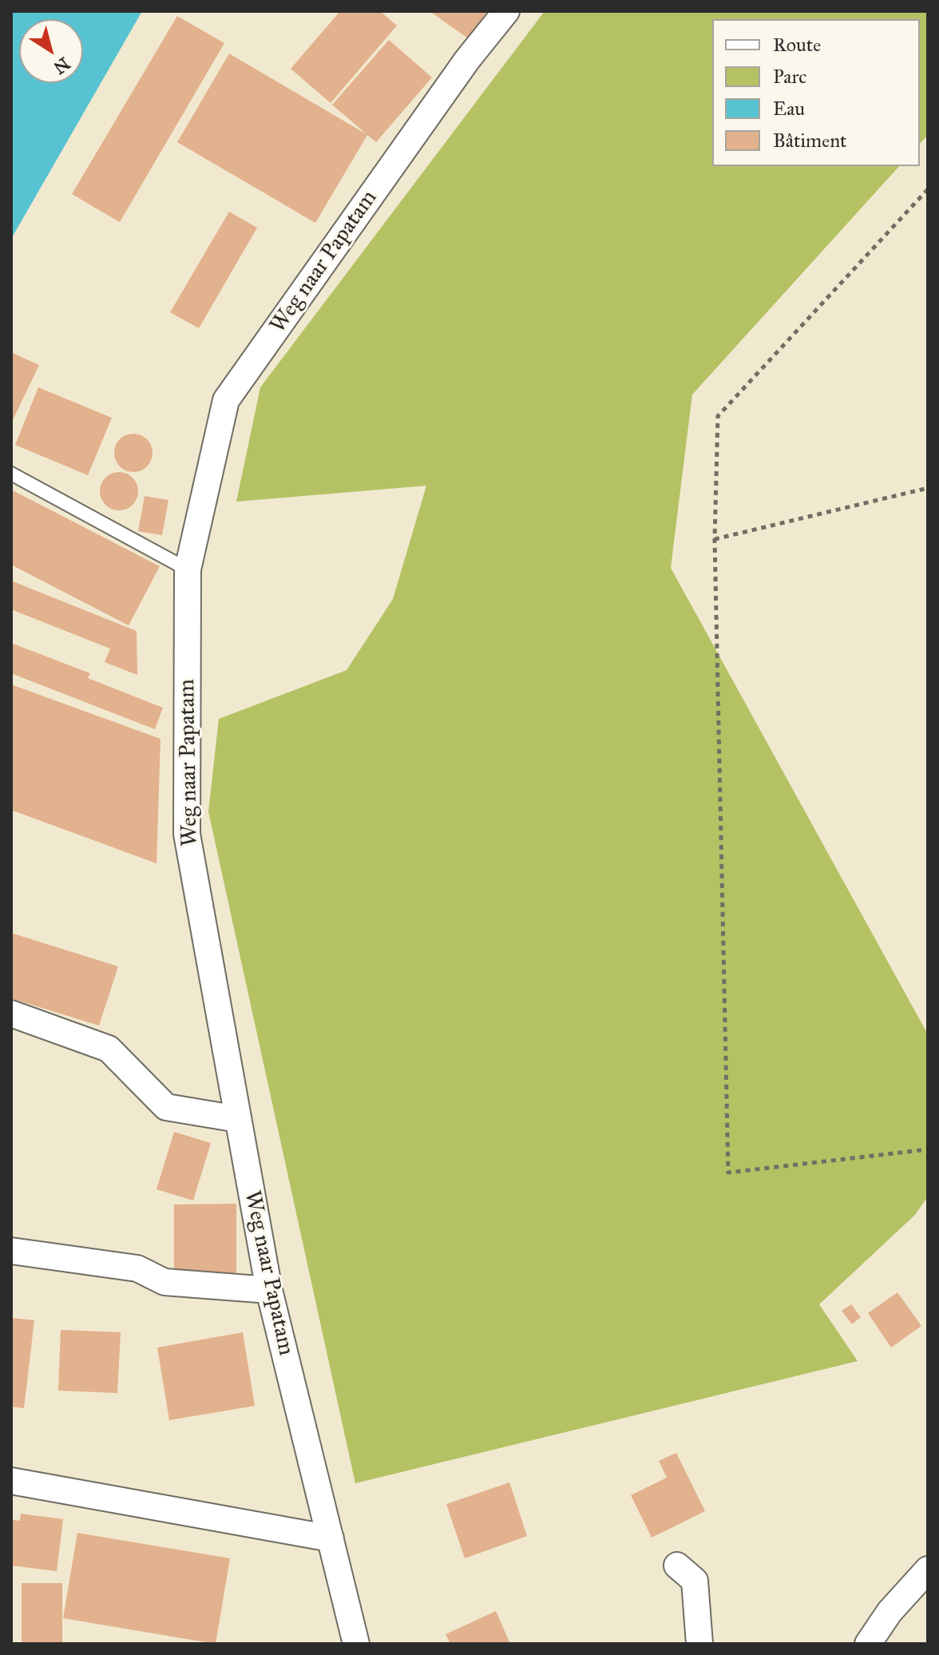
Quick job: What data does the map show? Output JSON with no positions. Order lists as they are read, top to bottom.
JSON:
{
  "streets": {
    "street": ["Weg naar Papatam"]
  },
  "legend": [
    "Route",
    "Parc",
    "Eau",
    "Bâtiment"
  ],
  "north": "bottom right"
}
